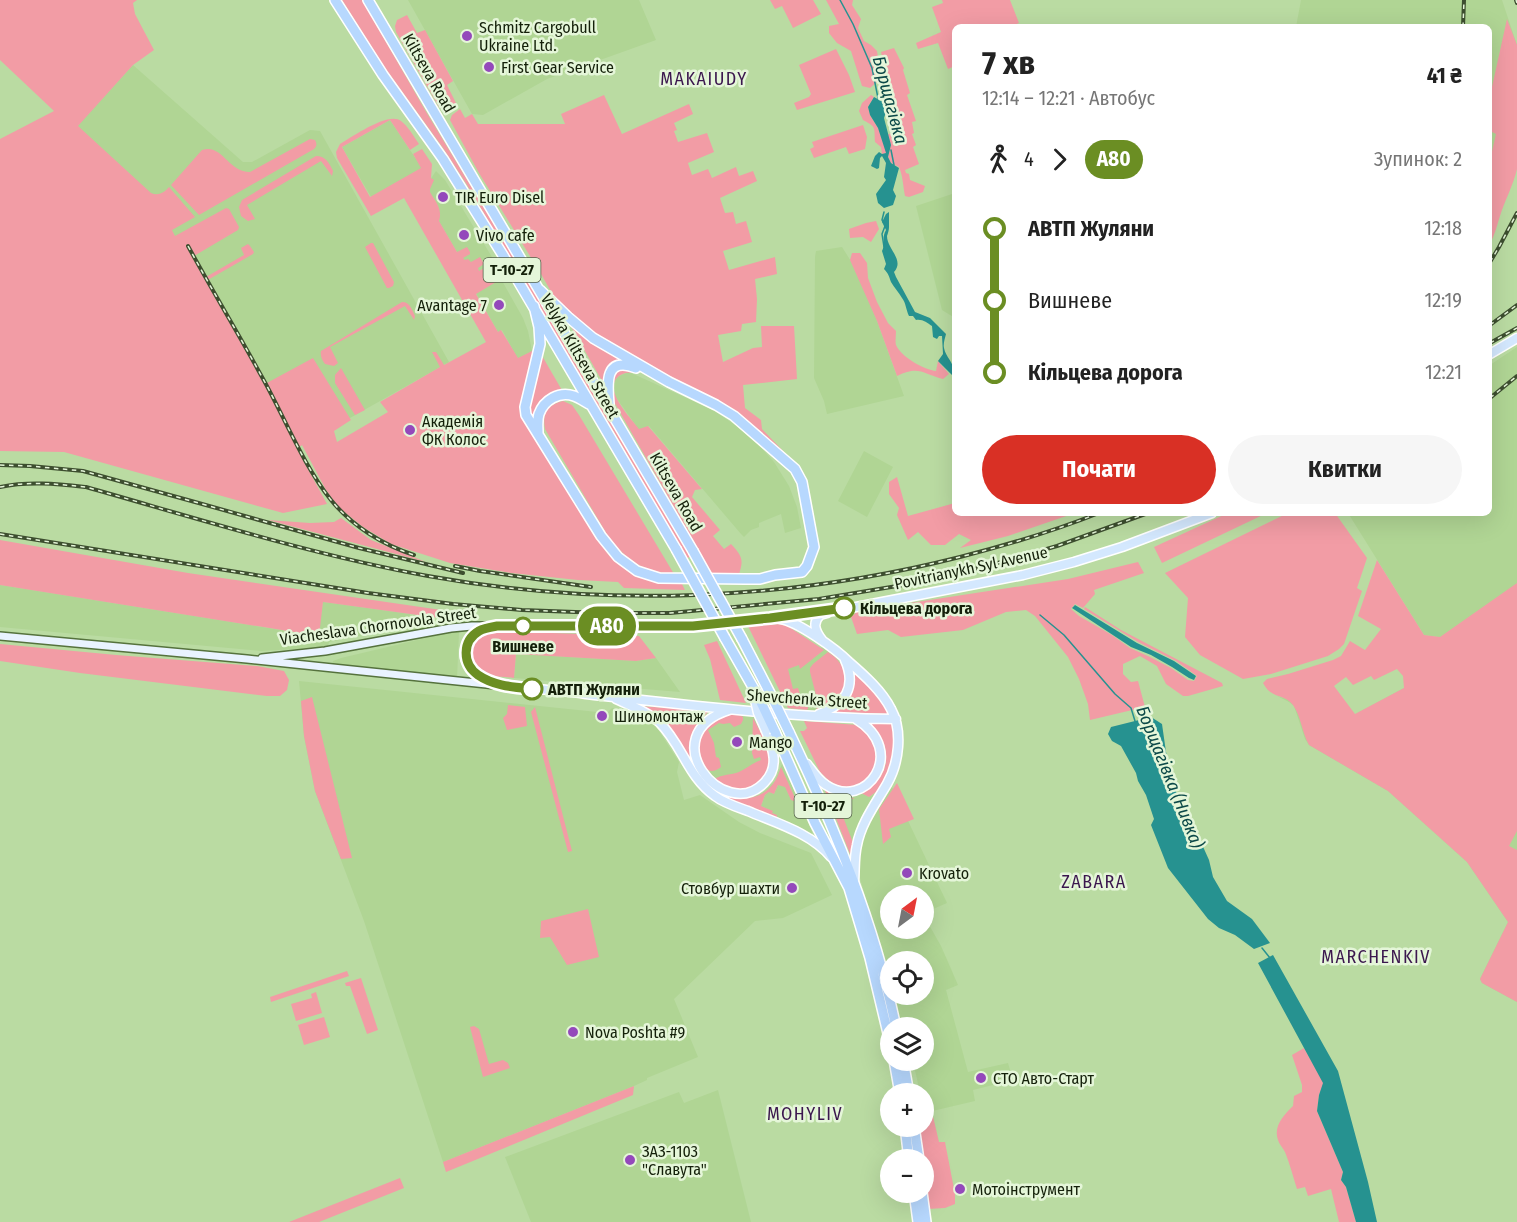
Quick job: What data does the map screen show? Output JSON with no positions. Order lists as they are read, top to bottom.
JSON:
{
  "streets": {
    "highway": ["Kiltseva Road", "Т-10-27", "Velyka Kiltseva Street"],
    "main road": ["Povitrianykh Syl Avenue", "Viacheslava Chornovola Street", "Shevchenka Street"]
  },
  "crossings": [
    ["Kiltseva Road", "Velyka Kiltseva Street"],
    ["Povitrianykh Syl Avenue", "Viacheslava Chornovola Street"],
    ["Povitrianykh Syl Avenue", "Shevchenka Street"],
    ["Viacheslava Chornovola Street", "Shevchenka Street"]
  ],
  "districts": [
    "MAKAIUDY",
    "ZABARA",
    "MARCHENKIV",
    "MOHYLIV"
  ],
  "water": ["Борщагівка", "Борщагівка (Нивка)"],
  "places": [
    "Schmitz Cargobull Ukraine Ltd.",
    "First Gear Service",
    "TIR Euro Disel",
    "Vivo cafe",
    "Avantage 7",
    "Академія ФК Колос",
    "Кільцева дорога",
    "Вишневе",
    "АВТП Жуляни",
    "Шиномонтаж",
    "Mango",
    "Krovato",
    "Стовбур шахти",
    "Nova Poshta #9",
    "СТО Авто-Старт",
    "ЗАЗ-1103 \"Славута\"",
    "Мотоінструмент"
  ],
  "lines": ["bus line А80"],
  "north": "top right",
  "page": {
    "on_map": "А80",
    "heading": ["7 хв", "12:14 – 12:21 · Автобус", "41 ₴"],
    "legs": ["4", "А80", "Зупинок: 2"],
    "list": [
      {
        "name": "АВТП Жуляни",
        "value": "12:18"
      },
      {
        "name": "Вишневе",
        "value": "12:19"
      },
      {
        "name": "Кільцева дорога",
        "value": "12:21"
      }
    ],
    "buttons": ["Почати", "Квитки"],
    "map_buttons": ["+", "−"]
  }
}
